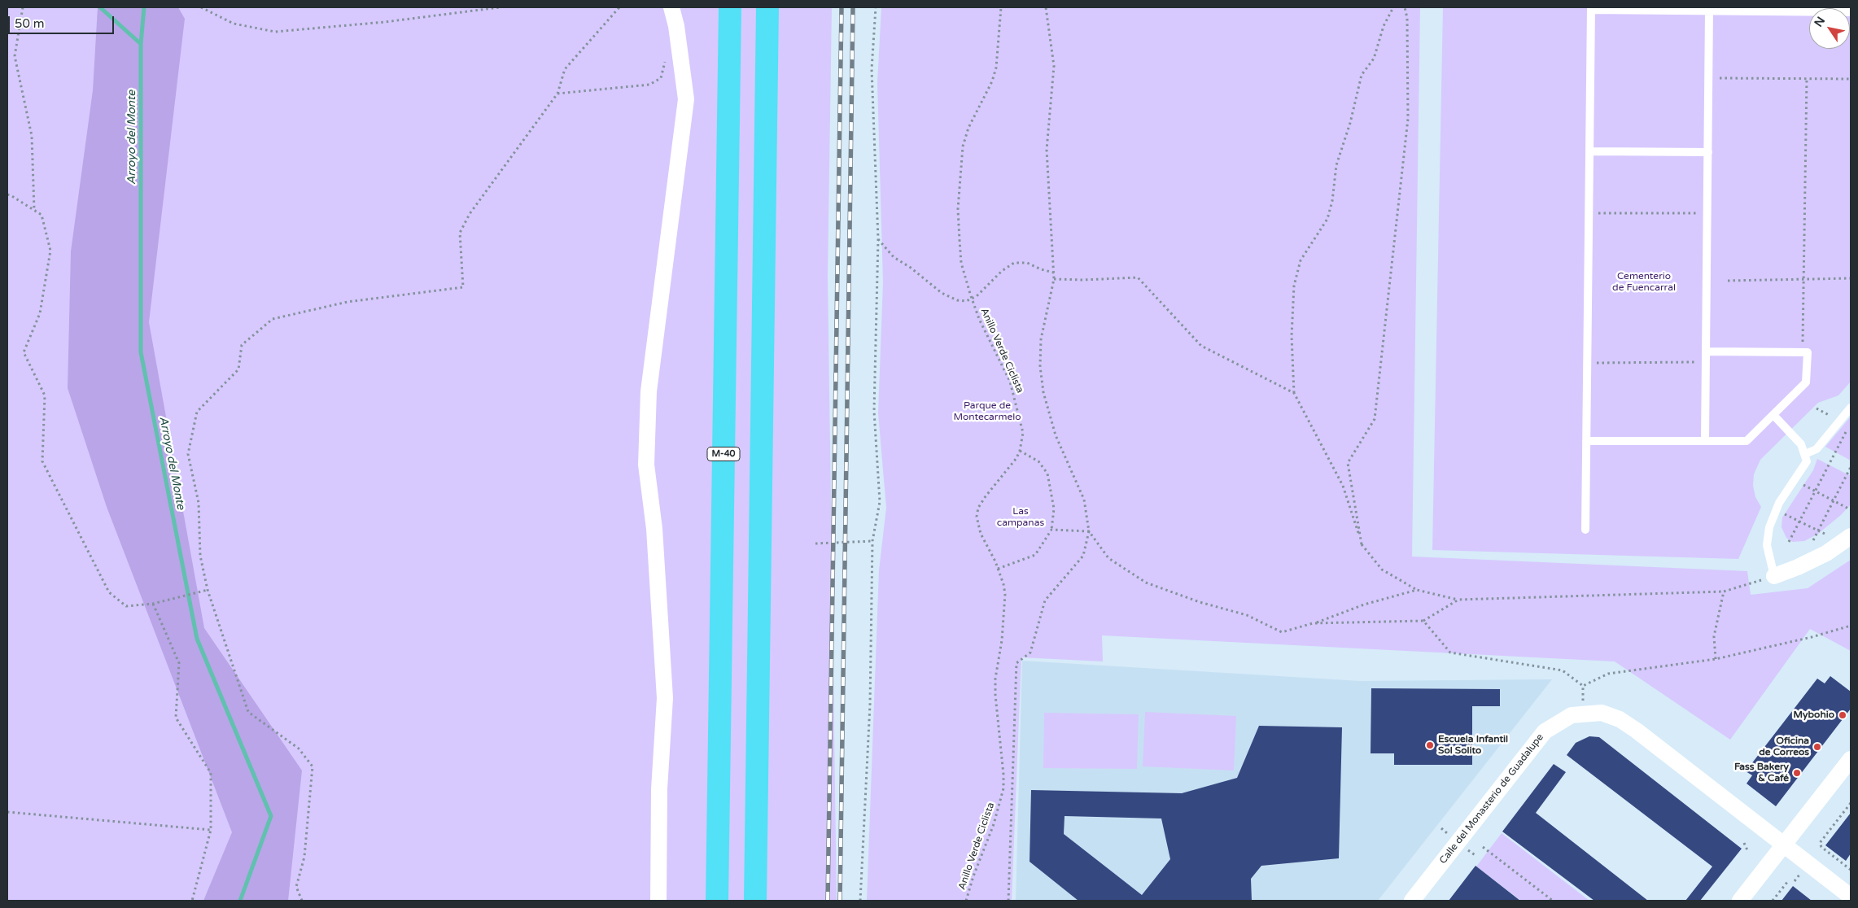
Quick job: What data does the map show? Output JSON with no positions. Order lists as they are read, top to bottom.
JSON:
{
  "streets": {
    "highway": ["M-40"],
    "street": ["Calle del Monasterio de Guadalupe"],
    "path": ["Anillo Verde Ciclista"]
  },
  "water": ["Arroyo del Monte"],
  "parks": ["Cementerio de Fuencarral", "Parque de Montecarmelo", "Las campanas"],
  "places": [
    "Mybohio",
    "Escuela Infantil Sol Solito",
    "Oficina de Correos",
    "Fass Bakery & Café"
  ],
  "scale_bar": "50 m",
  "north": "top left"
}
